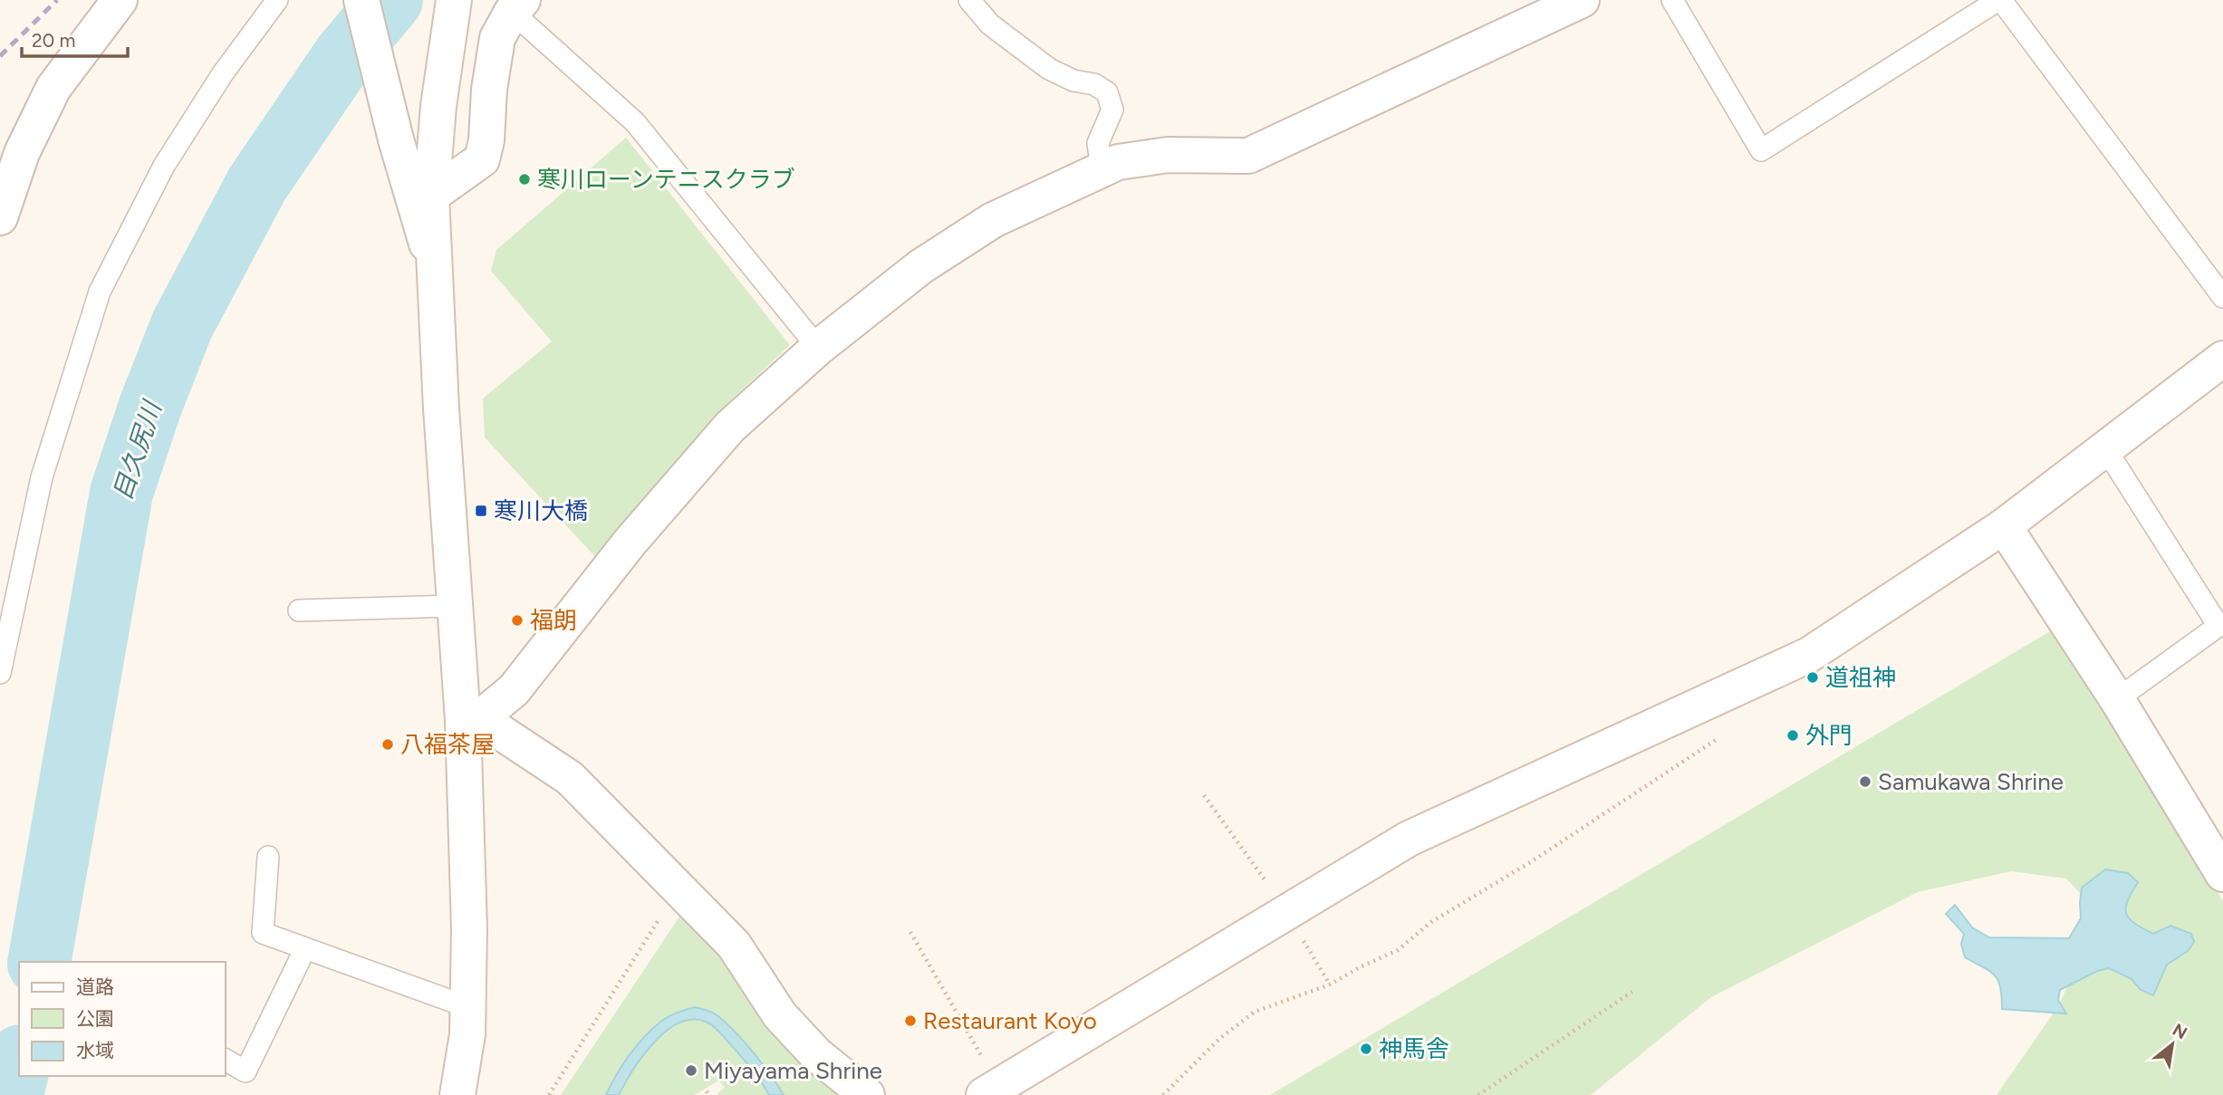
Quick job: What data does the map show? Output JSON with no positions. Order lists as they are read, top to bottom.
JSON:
{
  "water": ["目久尻川"],
  "places": {
    "other": [
      "寒川ローンテニスクラブ",
      "福朗",
      "道祖神",
      "外門",
      "八福茶屋",
      "Samukawa Shrine",
      "Restaurant Koyo",
      "神馬舎",
      "Miyayama Shrine"
    ],
    "transit": ["寒川大橋"]
  },
  "legend": ["道路", "公園", "水域"],
  "scale_bar": "20 m",
  "north": "top right"
}
